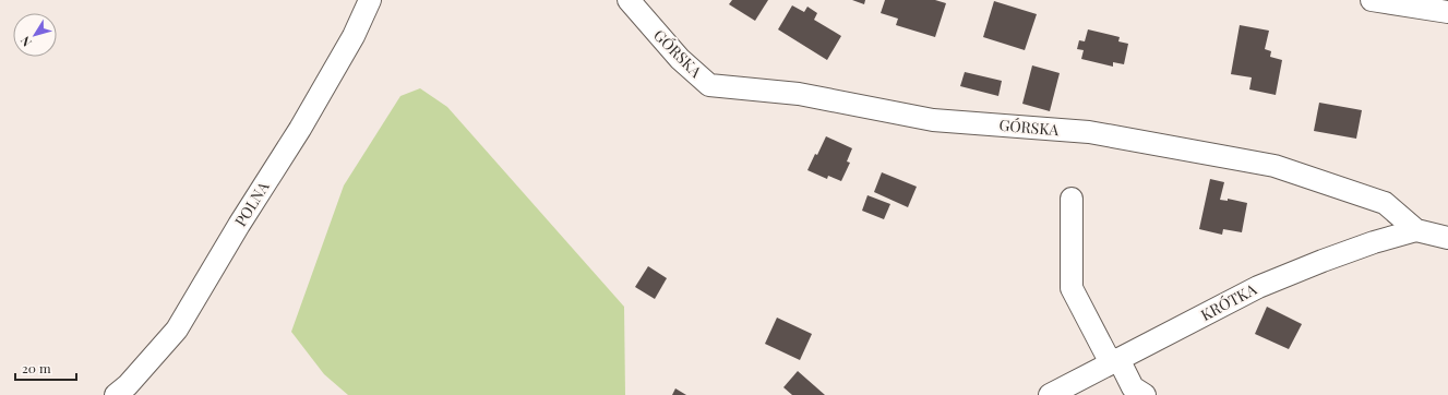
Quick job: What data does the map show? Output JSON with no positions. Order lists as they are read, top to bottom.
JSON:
{
  "streets": {
    "street": ["GÓRSKA", "POLNA", "KRÓTKA"]
  },
  "crossings": [
    ["GÓRSKA", "KRÓTKA"]
  ],
  "scale_bar": "20 m",
  "north": "bottom left"
}
